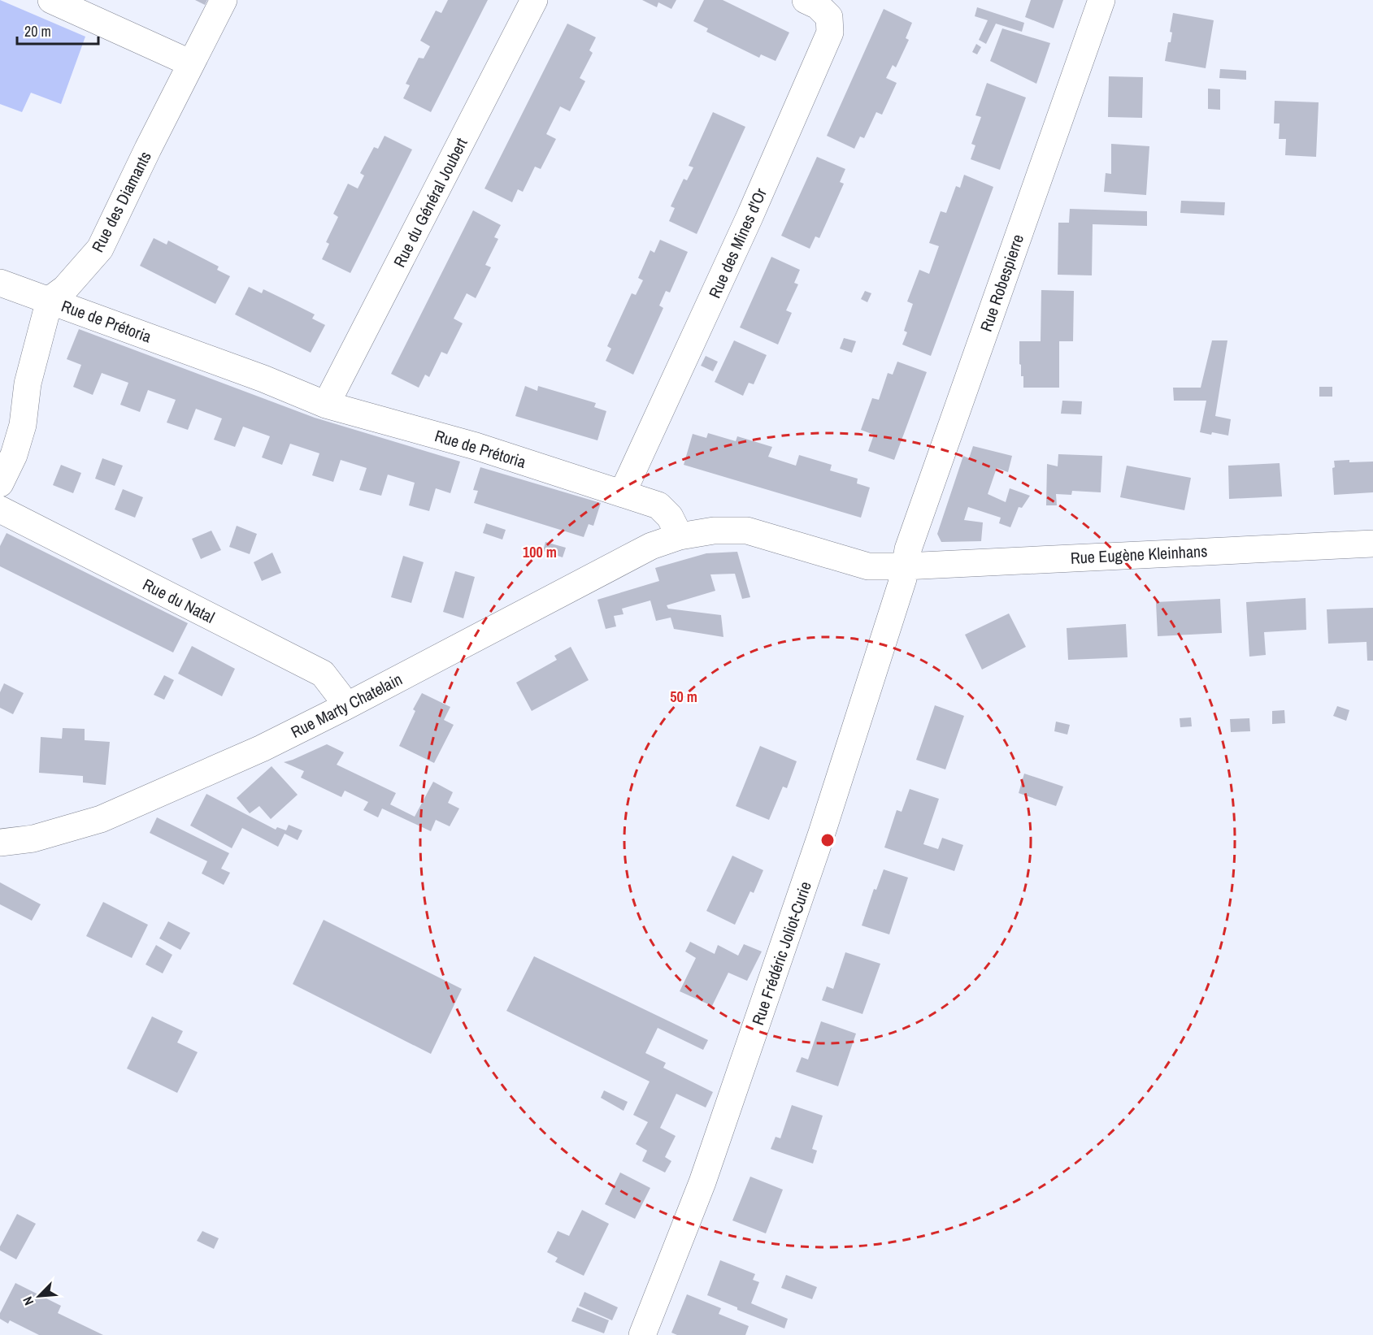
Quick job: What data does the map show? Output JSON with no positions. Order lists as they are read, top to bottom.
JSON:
{
  "streets": {
    "street": [
      "Rue des Diamants",
      "Rue du Général Joubert",
      "Rue des Mines d'Or",
      "Rue Robespierre",
      "Rue de Prétoria",
      "Rue Eugène Kleinhans",
      "Rue du Natal",
      "Rue Marty Chatelain",
      "Rue Frédéric Joliot-Curie"
    ]
  },
  "crossings": [
    ["Rue des Diamants", "Rue de Prétoria"],
    ["Rue du Général Joubert", "Rue de Prétoria"],
    ["Rue des Mines d'Or", "Rue de Prétoria"],
    ["Rue Robespierre", "Rue Eugène Kleinhans"],
    ["Rue Robespierre", "Rue Frédéric Joliot-Curie"],
    ["Rue de Prétoria", "Rue Marty Chatelain"],
    ["Rue Eugène Kleinhans", "Rue Frédéric Joliot-Curie"],
    ["Rue du Natal", "Rue Marty Chatelain"]
  ],
  "scale_bar": "20 m",
  "north": "bottom left",
  "rings": ["100 m", "50 m"]
}
